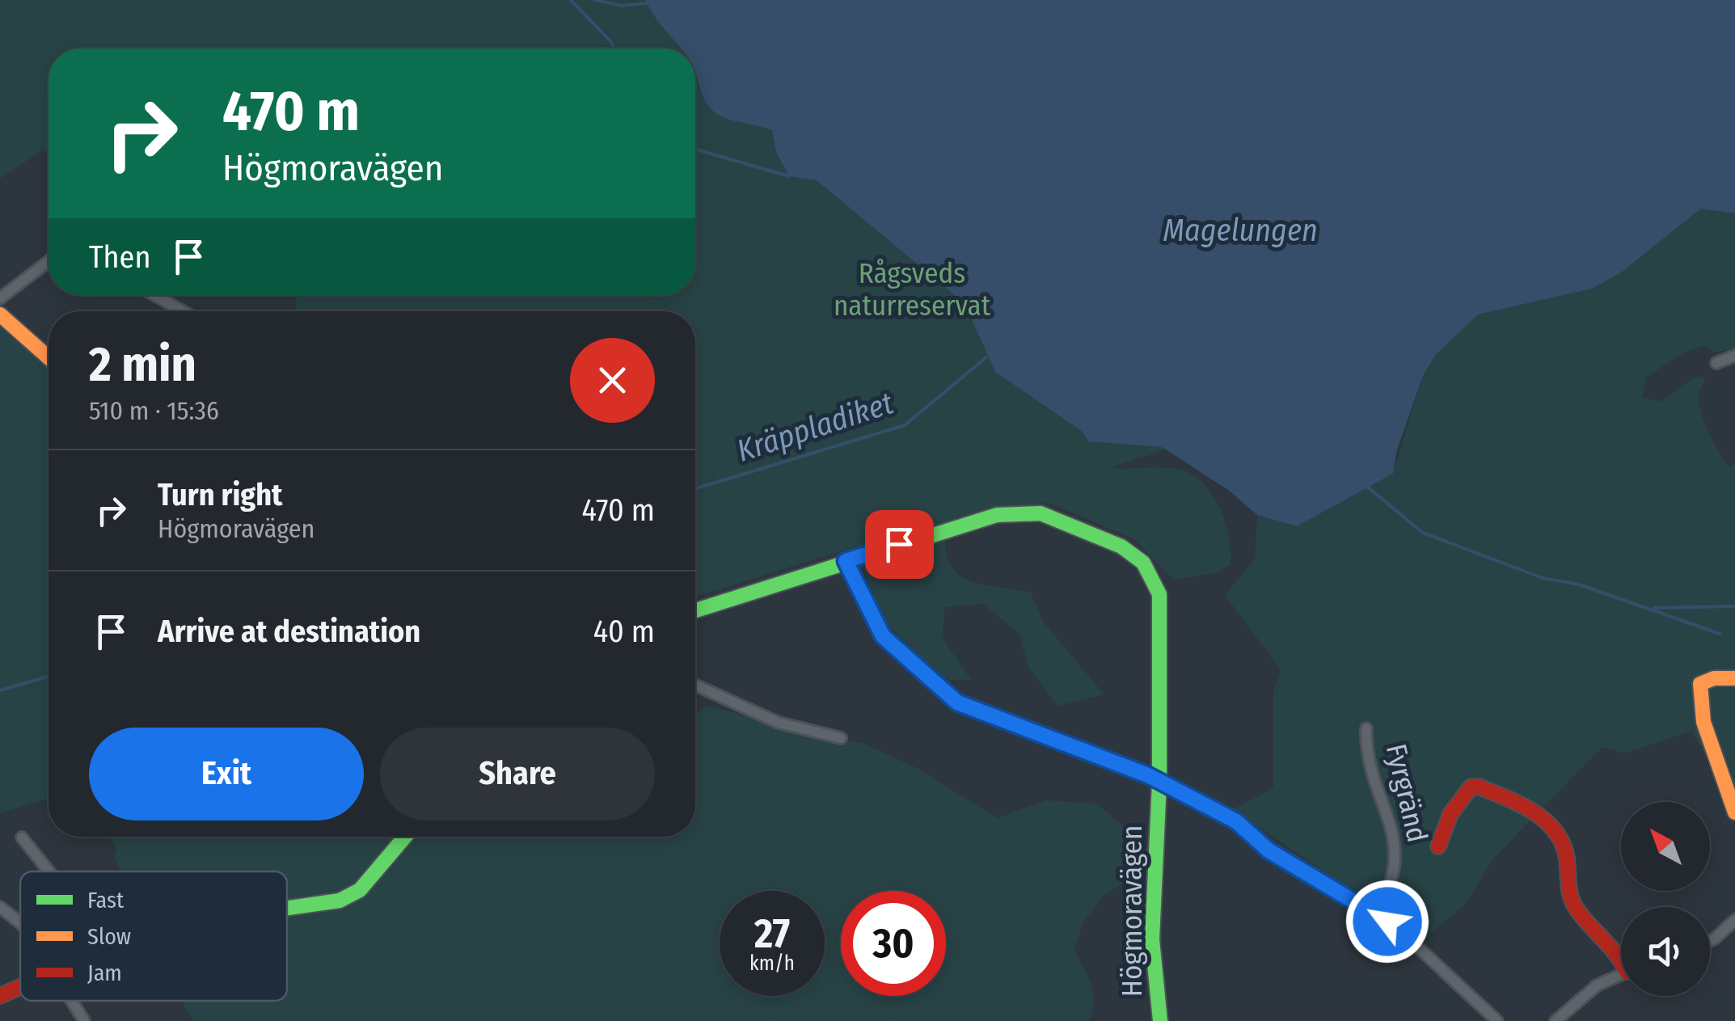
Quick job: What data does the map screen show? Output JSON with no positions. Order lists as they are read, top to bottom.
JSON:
{
  "streets": {
    "street": ["Fyrgränd", "Högmoravägen"]
  },
  "water": ["Magelungen", "Kräppladiket"],
  "parks": ["Rågsveds naturreservat"],
  "legend": ["Fast", "Slow", "Jam"],
  "north": "top left",
  "page": {
    "turn": ["470 m", "Högmoravägen"],
    "then": "Then",
    "heading": ["2 min", "510 m · 15:36"],
    "list": [
      {
        "name": "Turn right",
        "note": "Högmoravägen",
        "value": "470 m"
      },
      {
        "name": "Arrive at destination",
        "value": "40 m"
      }
    ],
    "buttons": ["Exit", "Share"],
    "speed": "27 km/h",
    "limit": "30"
  }
}
